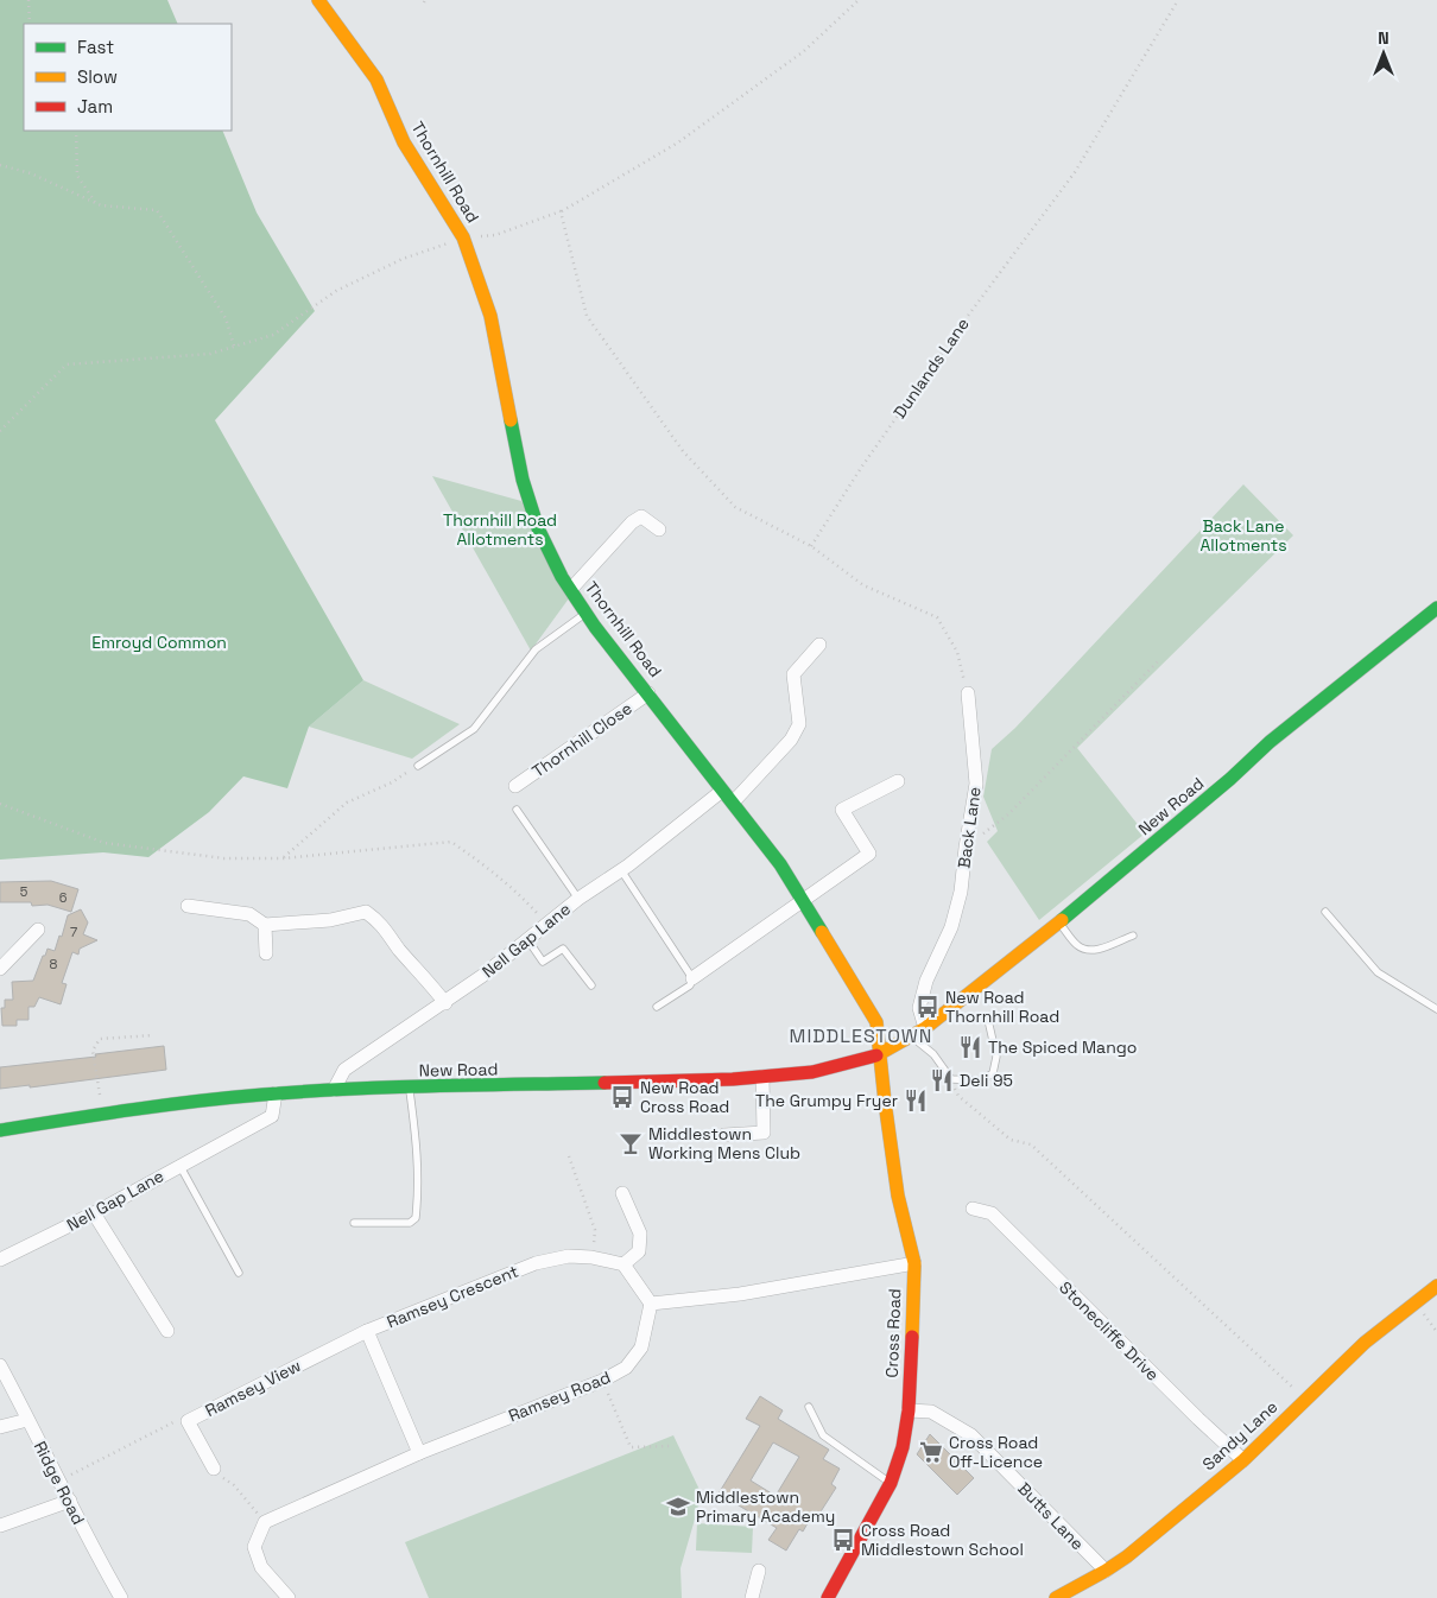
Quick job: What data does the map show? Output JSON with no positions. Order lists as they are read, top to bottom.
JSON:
{
  "streets": {
    "main road": [
      "Thornhill Road",
      "New Road",
      "Cross Road",
      "Sandy Lane"
    ],
    "street": [
      "Thornhill Close",
      "Back Lane",
      "Nell Gap Lane",
      "Ramsey Crescent",
      "Stonecliffe Drive",
      "Ramsey View",
      "Ramsey Road",
      "Ridge Road",
      "Butts Lane"
    ],
    "path": ["Dunlands Lane"]
  },
  "crossings": [
    ["Thornhill Road", "Thornhill Close"],
    ["Thornhill Road", "New Road"],
    ["Thornhill Road", "Nell Gap Lane"],
    ["Thornhill Road", "Cross Road"],
    ["New Road", "Back Lane"],
    ["New Road", "Nell Gap Lane"],
    ["New Road", "Cross Road"],
    ["Ramsey Crescent", "Ramsey View"],
    ["Ramsey Crescent", "Ramsey Road"],
    ["Stonecliffe Drive", "Sandy Lane"],
    ["Cross Road", "Butts Lane"],
    ["Sandy Lane", "Butts Lane"]
  ],
  "districts": ["MIDDLESTOWN"],
  "parks": ["Thornhill Road Allotments", "Back Lane Allotments", "Emroyd Common"],
  "places": {
    "bus stop": ["New Road Thornhill Road", "New Road Cross Road", "Cross Road Middlestown School"],
    "restaurant": ["The Spiced Mango", "Deli 95", "The Grumpy Fryer"],
    "bar": ["Middlestown Working Mens Club"],
    "supermarket": ["Cross Road Off-Licence"],
    "school or university": ["Middlestown Primary Academy"]
  },
  "house_numbers": [
    "5",
    "6",
    "7",
    "8"
  ],
  "legend": ["Fast", "Slow", "Jam"],
  "north": "top"
}
